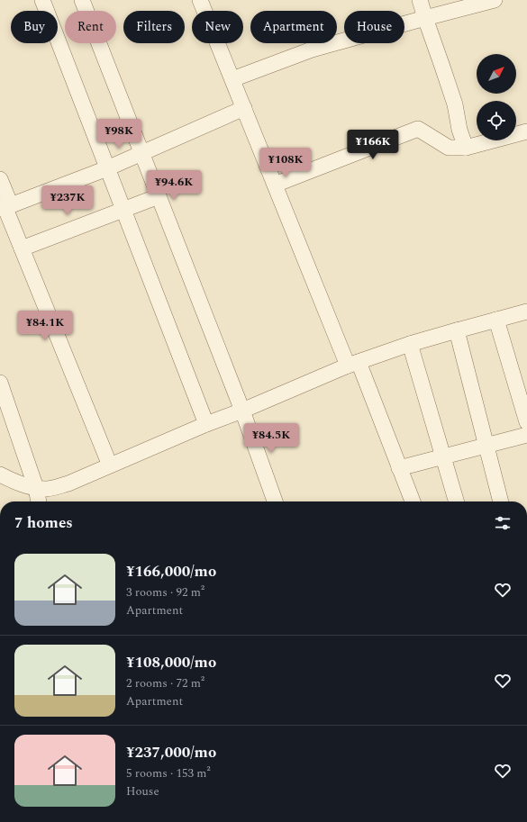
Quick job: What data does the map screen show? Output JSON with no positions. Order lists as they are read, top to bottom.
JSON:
{
  "north": "top right",
  "page": {
    "chip": [
      "Buy",
      "Rent",
      "Filters",
      "New",
      "Apartment",
      "House"
    ],
    "price": [
      "¥98K",
      "¥166K",
      "¥108K",
      "¥94.6K",
      "¥237K",
      "¥84.1K",
      "¥84.5K"
    ],
    "heading": "7 homes",
    "list": [
      {
        "name": "¥166,000/mo",
        "note": "3 rooms · 92 m² · Apartment"
      },
      {
        "name": "¥108,000/mo",
        "note": "2 rooms · 72 m² · Apartment"
      },
      {
        "name": "¥237,000/mo",
        "note": "5 rooms · 153 m² · House"
      }
    ]
  }
}
